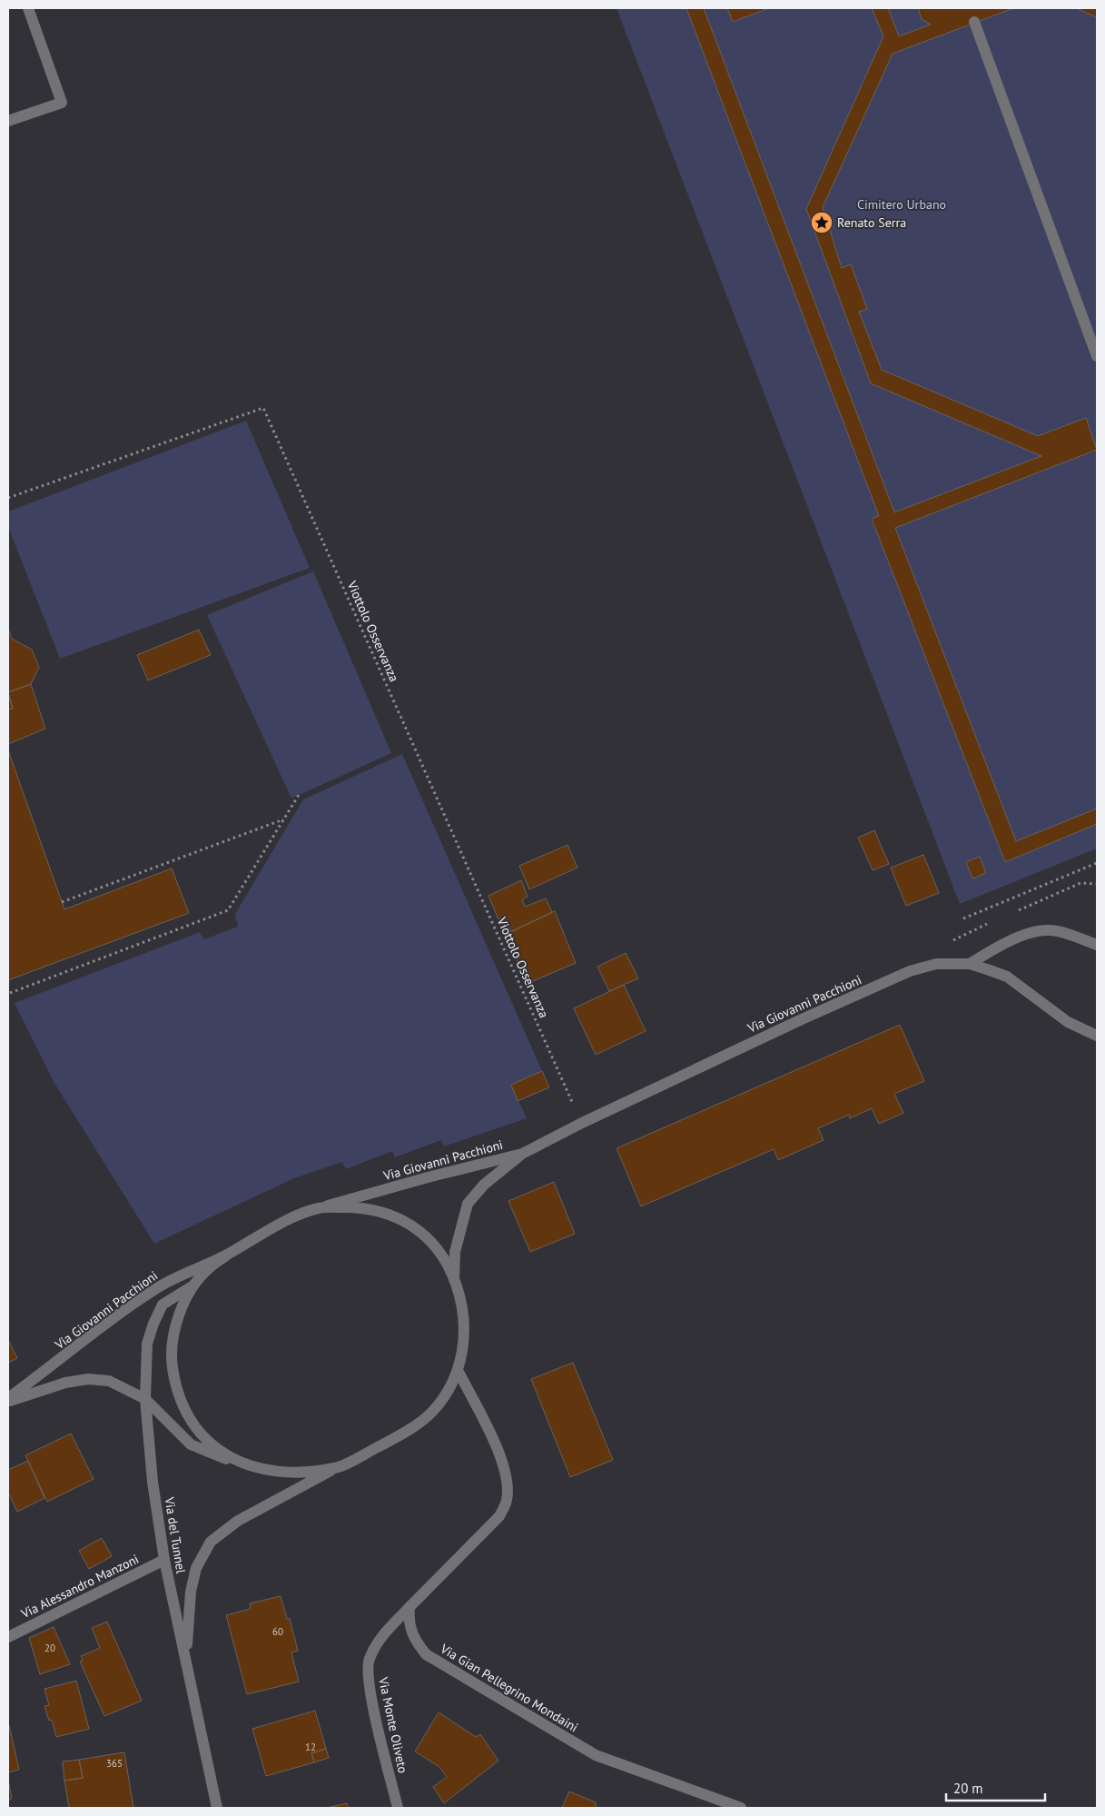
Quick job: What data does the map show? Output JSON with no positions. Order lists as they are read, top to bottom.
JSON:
{
  "streets": {
    "street": [
      "Via Giovanni Pacchioni",
      "Via del Tunnel",
      "Via Alessandro Manzoni",
      "Via Gian Pellegrino Mondaini",
      "Via Monte Oliveto"
    ],
    "path": ["Viottolo Osservanza"]
  },
  "crossings": [
    ["Via del Tunnel", "Via Alessandro Manzoni"],
    ["Via Gian Pellegrino Mondaini", "Via Monte Oliveto"]
  ],
  "parks": ["Cimitero Urbano"],
  "places": {
    "place": ["Renato Serra"]
  },
  "house_numbers": [
    "60",
    "20",
    "12",
    "365"
  ],
  "scale_bar": "20 m"
}
